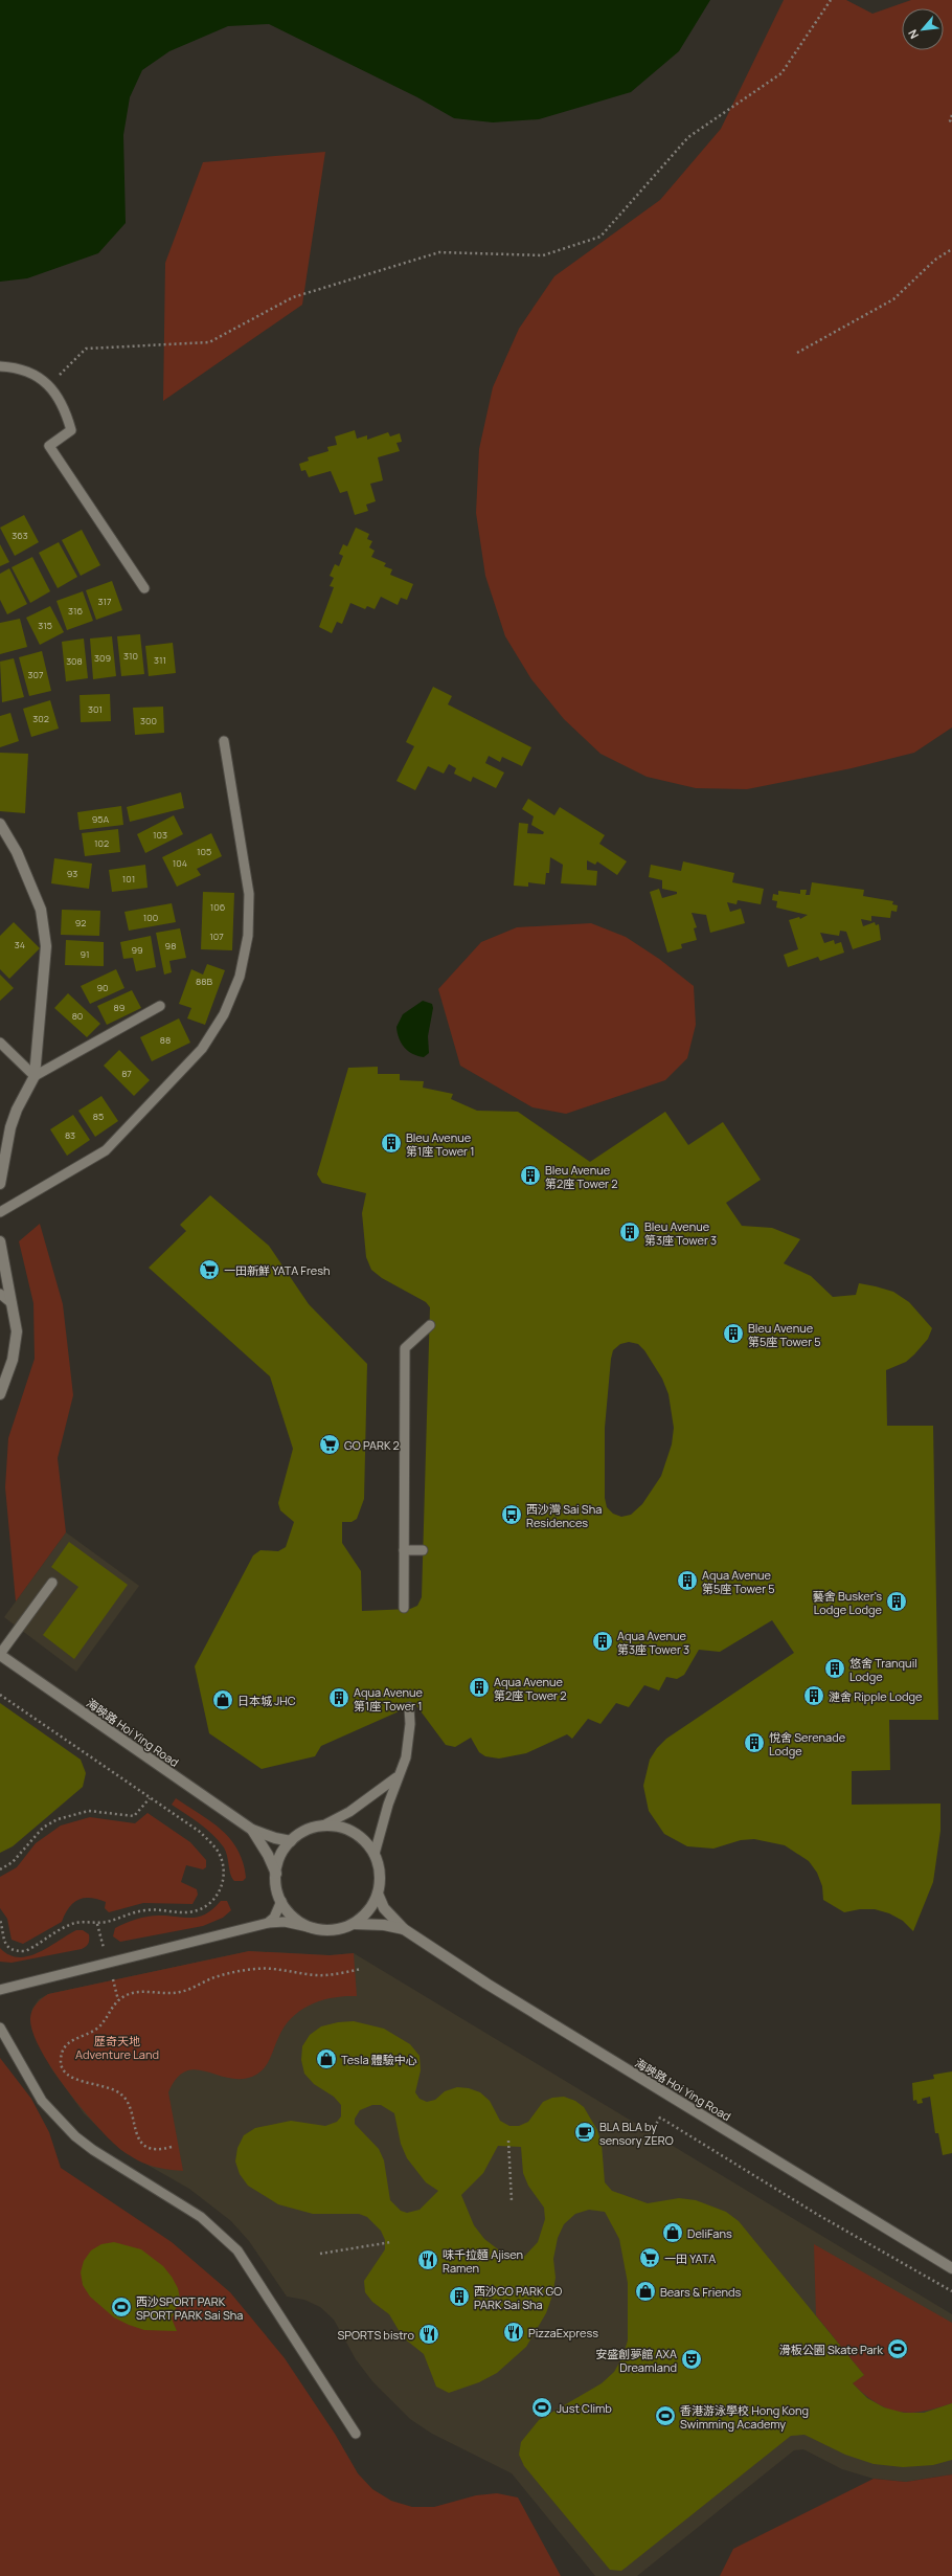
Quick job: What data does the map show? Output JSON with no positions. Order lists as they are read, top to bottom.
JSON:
{
  "streets": {
    "street": ["海映路 Hoi Ying Road"]
  },
  "parks": ["歷奇天地 Adventure Land"],
  "places": {
    "building": [
      "Bleu Avenue 第1座 Tower 1",
      "Bleu Avenue 第2座 Tower 2",
      "Bleu Avenue 第3座 Tower 3",
      "Bleu Avenue 第5座 Tower 5",
      "Aqua Avenue 第5座 Tower 5",
      "藝舍 Busker's Lodge Lodge",
      "Aqua Avenue 第3座 Tower 3",
      "悠舍 Tranquil Lodge",
      "Aqua Avenue 第2座 Tower 2",
      "漣舍 Ripple Lodge",
      "Aqua Avenue 第1座 Tower 1",
      "悅舍 Serenade Lodge",
      "西沙GO PARK GO PARK Sai Sha"
    ],
    "supermarket": ["一田新鮮 YATA Fresh", "GO PARK 2", "一田 YATA"],
    "bus stop": ["西沙灣 Sai Sha Residences"],
    "shop": [
      "日本城 JHC",
      "Tesla 體驗中心",
      "DeliFans",
      "Bears & Friends"
    ],
    "cafe": ["BLA BLA by sensory ZERO"],
    "restaurant": ["味千拉麵 Ajisen Ramen", "PizzaExpress", "SPORTS bistro"],
    "sports": [
      "西沙SPORT PARK SPORT PARK Sai Sha",
      "滑板公園 Skate Park",
      "Just Climb",
      "香港游泳學校 Hong Kong Swimming Academy"
    ],
    "theatre": ["安盛創夢館 AXA Dreamland"]
  },
  "house_numbers": [
    "363",
    "317",
    "316",
    "315",
    "310",
    "309",
    "311",
    "308",
    "307",
    "301",
    "302",
    "300",
    "95A",
    "103",
    "102",
    "105",
    "104",
    "93",
    "101",
    "106",
    "100",
    "92",
    "107",
    "34",
    "98",
    "99",
    "91",
    "88B",
    "90",
    "89",
    "80",
    "88",
    "87",
    "85",
    "83"
  ],
  "north": "bottom left"
}
